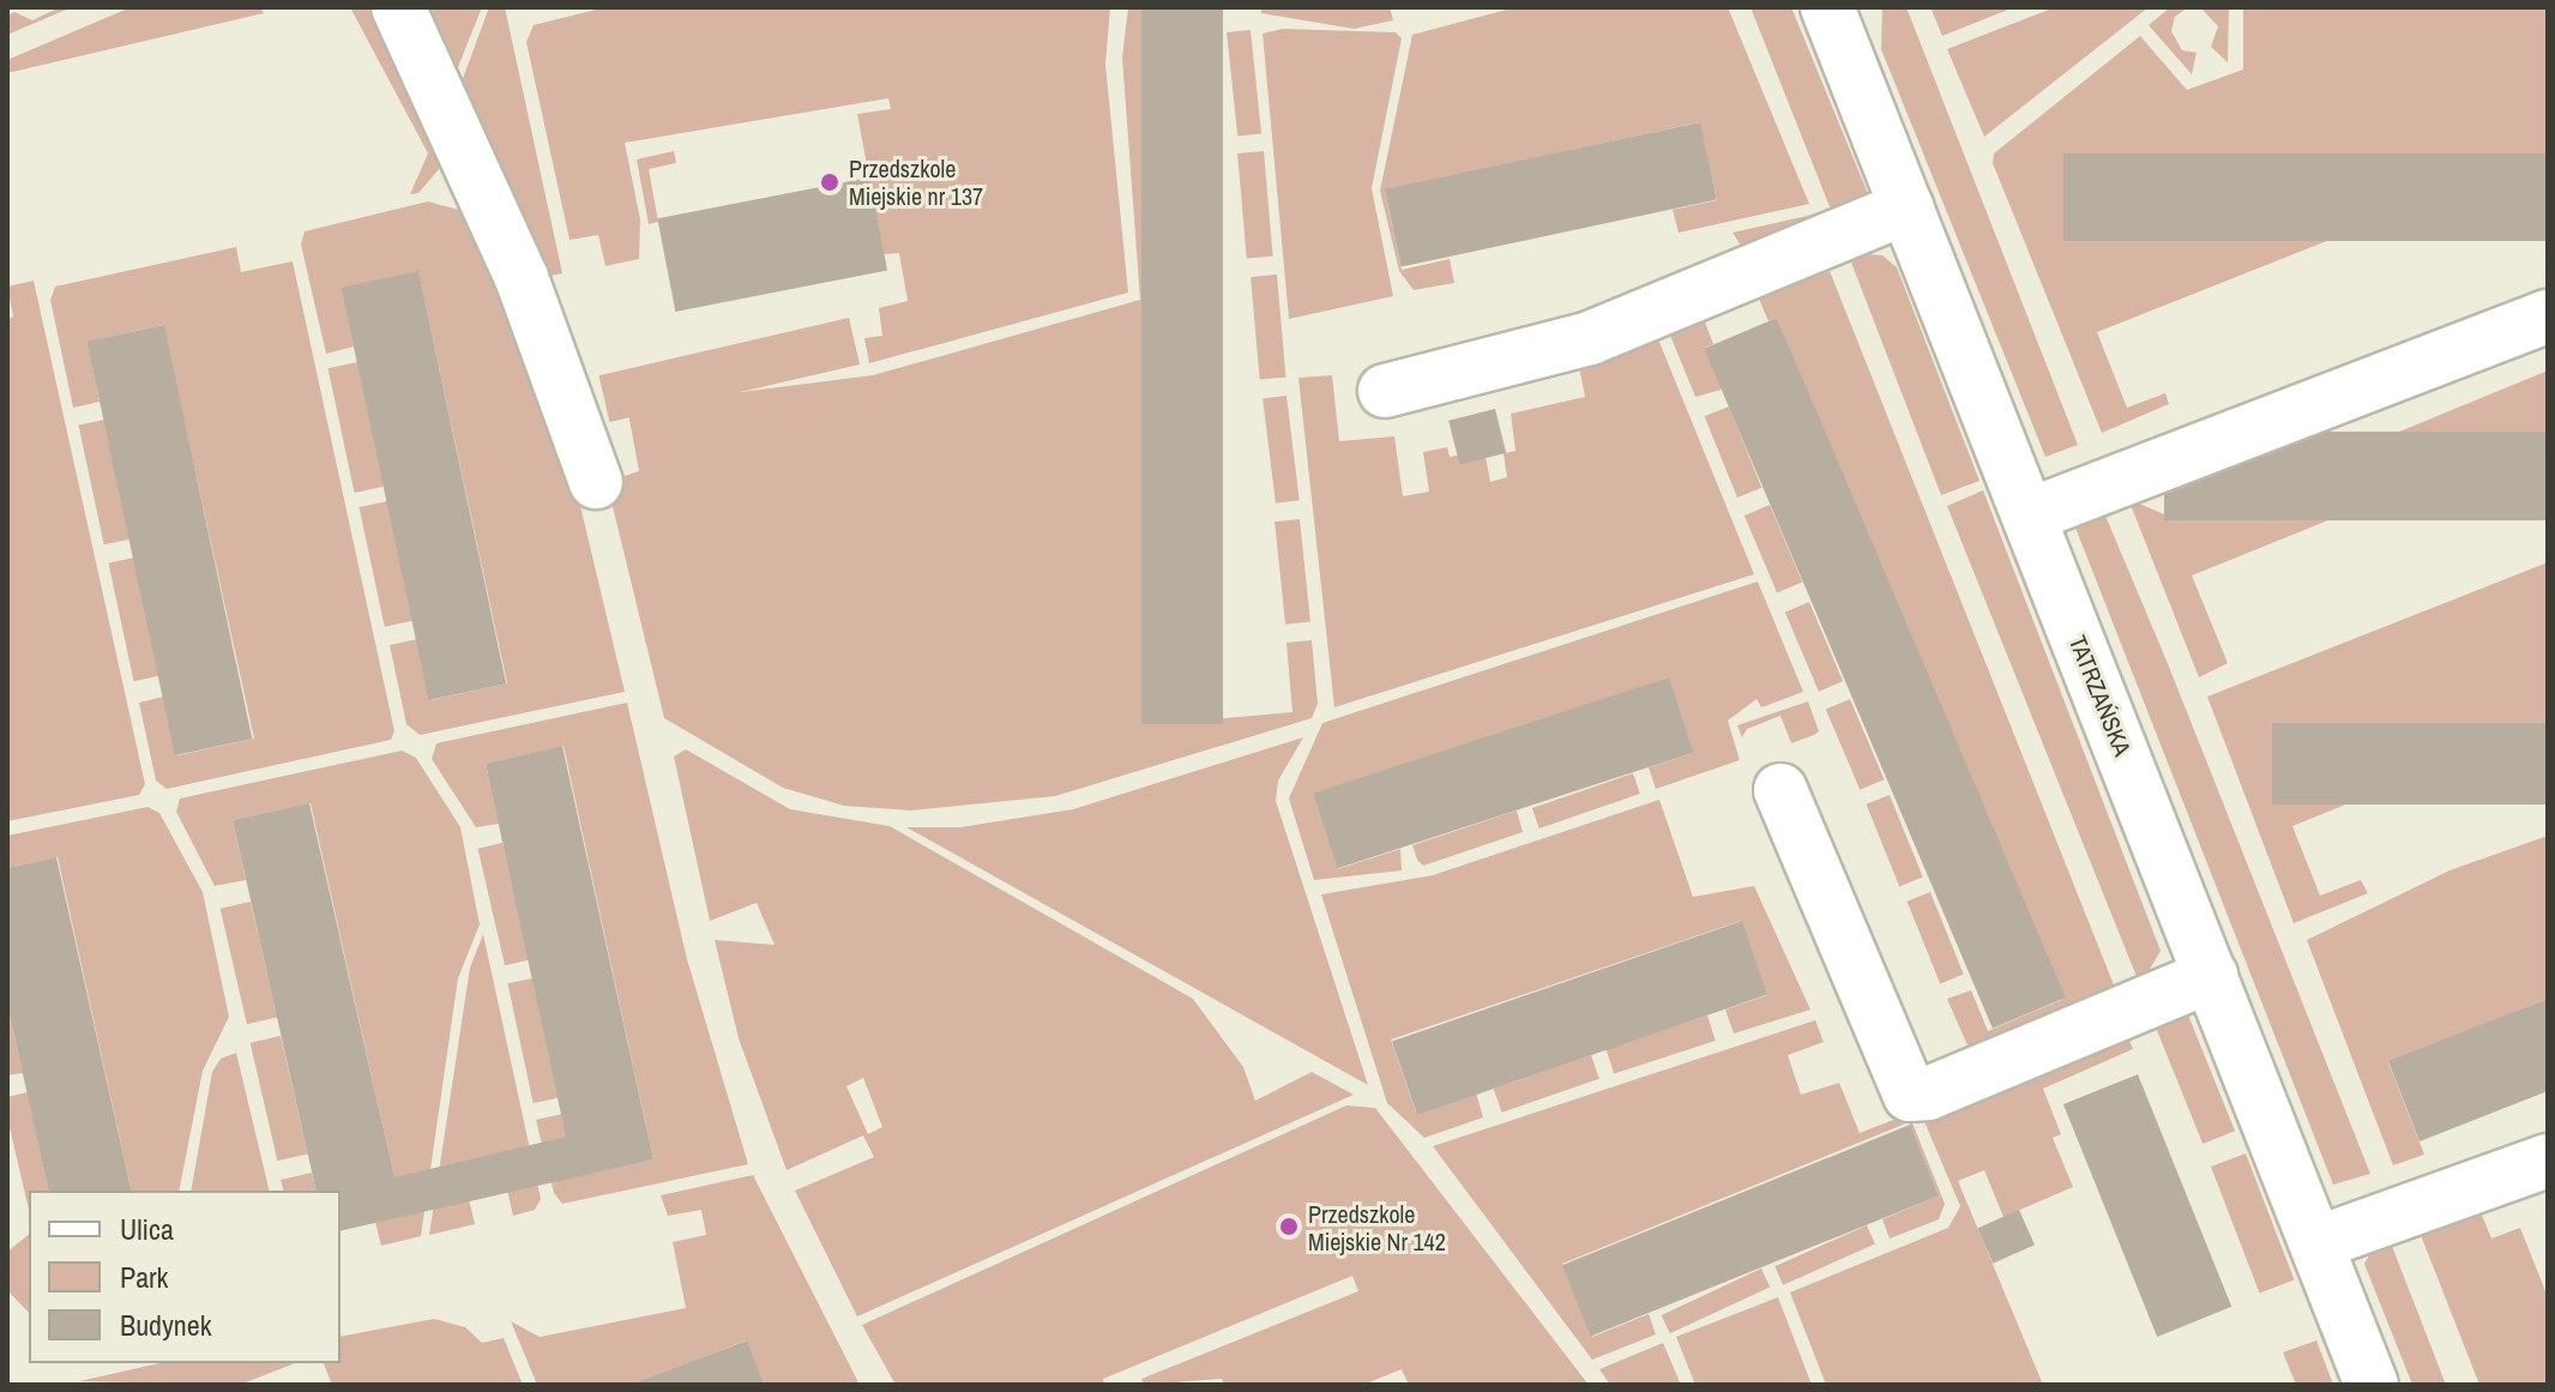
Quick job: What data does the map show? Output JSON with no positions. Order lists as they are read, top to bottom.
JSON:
{
  "streets": {
    "street": ["TATRZAŃSKA"]
  },
  "places": ["Przedszkole Miejskie nr 137", "Przedszkole Miejskie Nr 142"],
  "legend": ["Ulica", "Park", "Budynek"]
}
